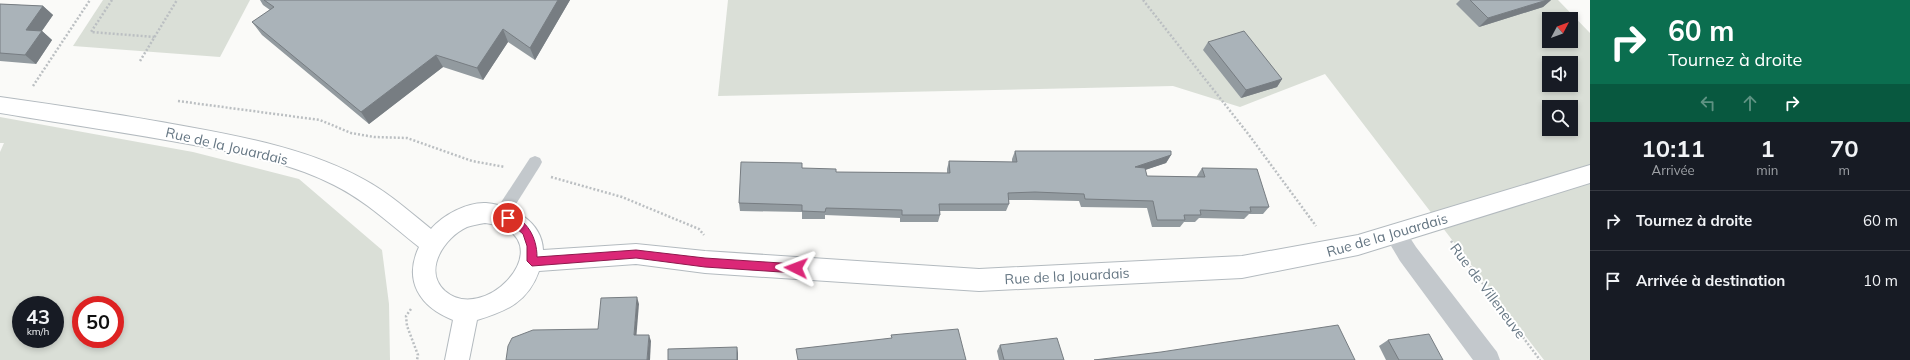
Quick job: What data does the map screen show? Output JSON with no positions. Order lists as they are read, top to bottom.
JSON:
{
  "streets": {
    "main road": ["Rue de la Jouardais"],
    "path": ["Rue de Villeneuve"]
  },
  "crossings": [
    ["Rue de la Jouardais", "Rue de Villeneuve"]
  ],
  "north": "top right",
  "page": {
    "turn": ["60 m", "Tournez à droite"],
    "eta": [
      "10:11",
      "Arrivée",
      "1",
      "min",
      "70",
      "m"
    ],
    "list": [
      {
        "name": "Tournez à droite",
        "value": "60 m"
      },
      {
        "name": "Arrivée à destination",
        "value": "10 m"
      }
    ],
    "speed": "43 km/h",
    "limit": "50"
  }
}
